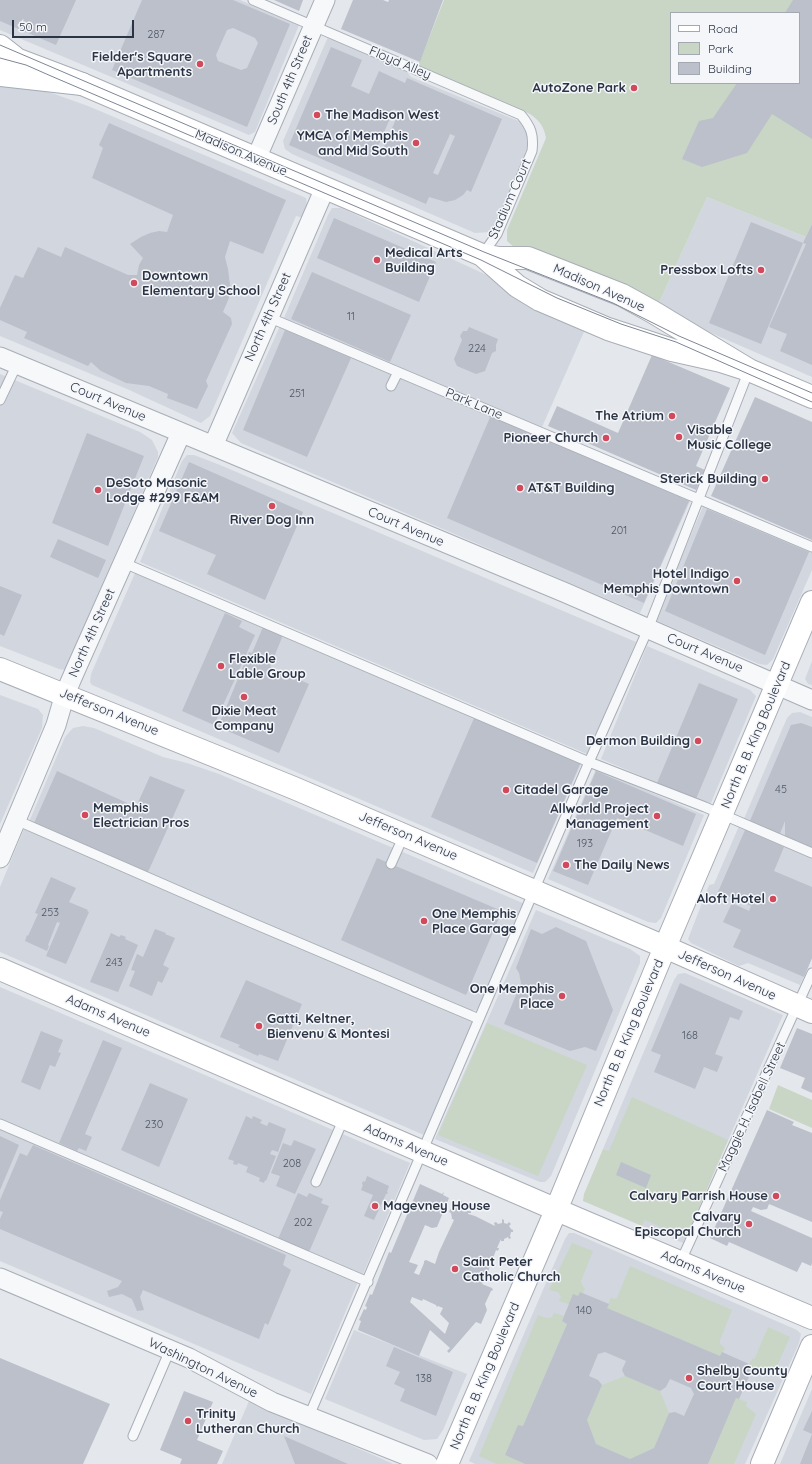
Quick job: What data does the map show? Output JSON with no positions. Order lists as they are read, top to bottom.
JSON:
{
  "streets": {
    "street": [
      "South 4th Street",
      "Madison Avenue",
      "North 4th Street",
      "Court Avenue",
      "Jefferson Avenue",
      "North B. B. King Boulevard",
      "Adams Avenue",
      "Washington Avenue"
    ],
    "lane": [
      "Floyd Alley",
      "Stadium Court",
      "Park Lane",
      "Maggie H. Isabell Street"
    ]
  },
  "crossings": [
    ["Floyd Alley", "South 4th Street"],
    ["Floyd Alley", "Stadium Court"],
    ["South 4th Street", "Madison Avenue"],
    ["Madison Avenue", "Stadium Court"],
    ["Madison Avenue", "North 4th Street"],
    ["North 4th Street", "Court Avenue"],
    ["North 4th Street", "Park Lane"],
    ["North 4th Street", "Jefferson Avenue"],
    ["Court Avenue", "North B. B. King Boulevard"],
    ["Jefferson Avenue", "North B. B. King Boulevard"],
    ["Jefferson Avenue", "Maggie H. Isabell Street"],
    ["North B. B. King Boulevard", "Adams Avenue"],
    ["Adams Avenue", "Maggie H. Isabell Street"]
  ],
  "places": [
    "Fielder's Square Apartments",
    "AutoZone Park",
    "The Madison West",
    "YMCA of Memphis and Mid South",
    "Medical Arts Building",
    "Pressbox Lofts",
    "Downtown Elementary School",
    "The Atrium",
    "Visable Music College",
    "Pioneer Church",
    "Sterick Building",
    "AT&T Building",
    "DeSoto Masonic Lodge #299 F&AM",
    "River Dog Inn",
    "Hotel Indigo Memphis Downtown",
    "Flexible Lable Group",
    "Dixie Meat Company",
    "Dermon Building",
    "Citadel Garage",
    "Memphis Electrician Pros",
    "Allworld Project Management",
    "The Daily News",
    "Aloft Hotel",
    "One Memphis Place Garage",
    "One Memphis Place",
    "Gatti, Keltner, Bienvenu & Montesi",
    "Calvary Parrish House",
    "Magevney House",
    "Calvary Episcopal Church",
    "Saint Peter Catholic Church",
    "Shelby County Court House",
    "Trinity Lutheran Church"
  ],
  "house_numbers": [
    "287",
    "11",
    "224",
    "251",
    "201",
    "45",
    "193",
    "253",
    "243",
    "168",
    "230",
    "208",
    "202",
    "140",
    "138"
  ],
  "legend": ["Road", "Park", "Building"],
  "scale_bar": "50 m"
}
